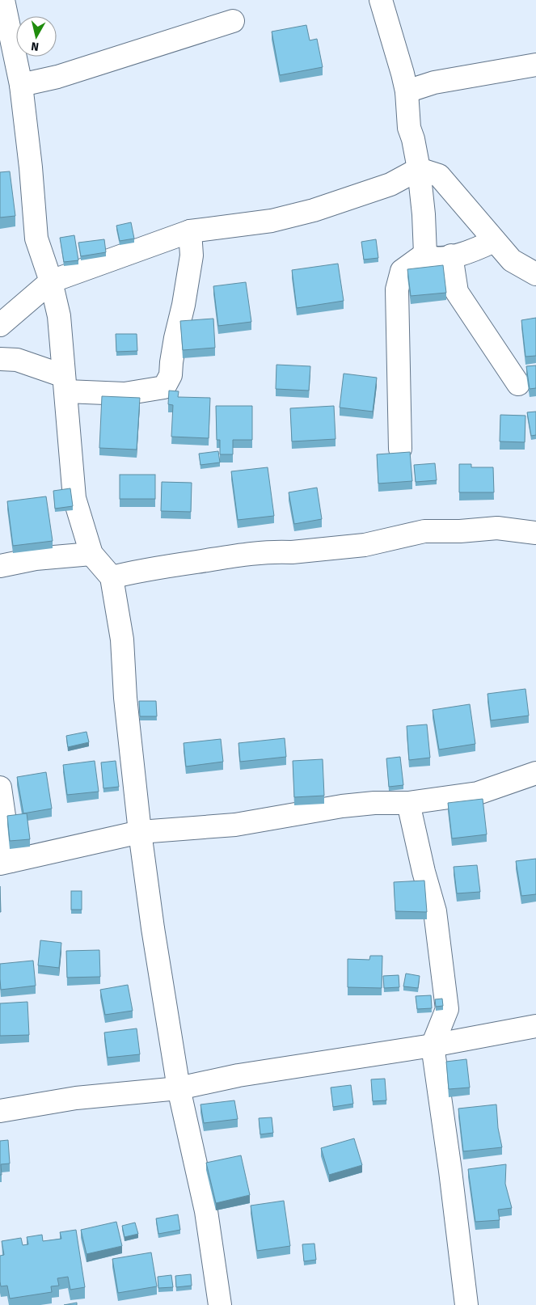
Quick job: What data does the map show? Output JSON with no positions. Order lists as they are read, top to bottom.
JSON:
{
  "north": "bottom"
}
